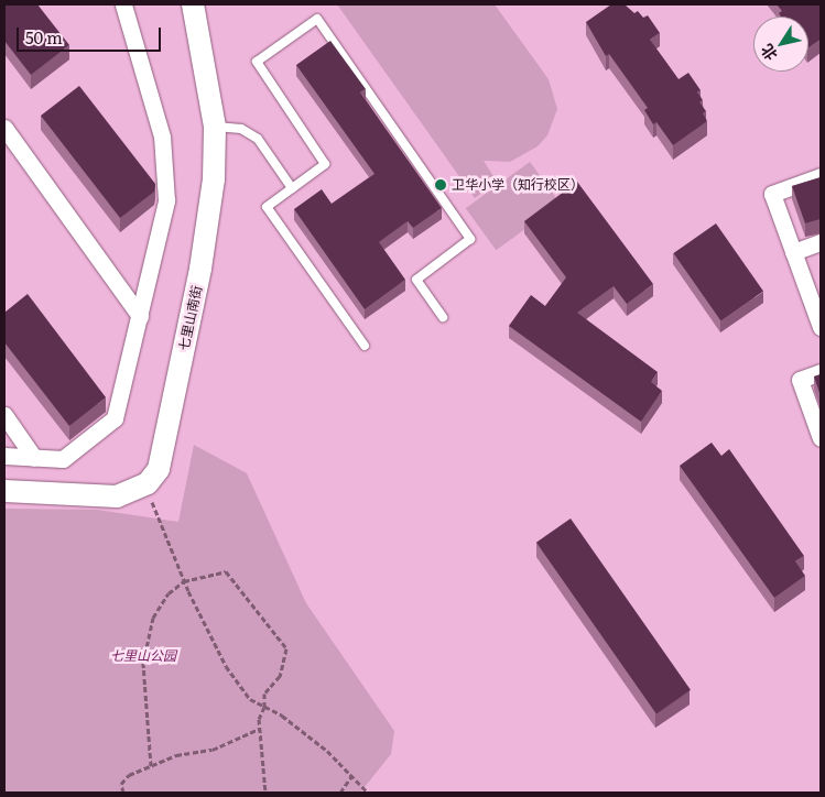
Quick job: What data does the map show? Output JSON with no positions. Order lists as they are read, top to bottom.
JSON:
{
  "streets": {
    "street": ["七里山南街"]
  },
  "parks": ["七里山公园"],
  "places": ["卫华小学（知行校区）"],
  "scale_bar": "50 m",
  "north": "bottom left"
}
